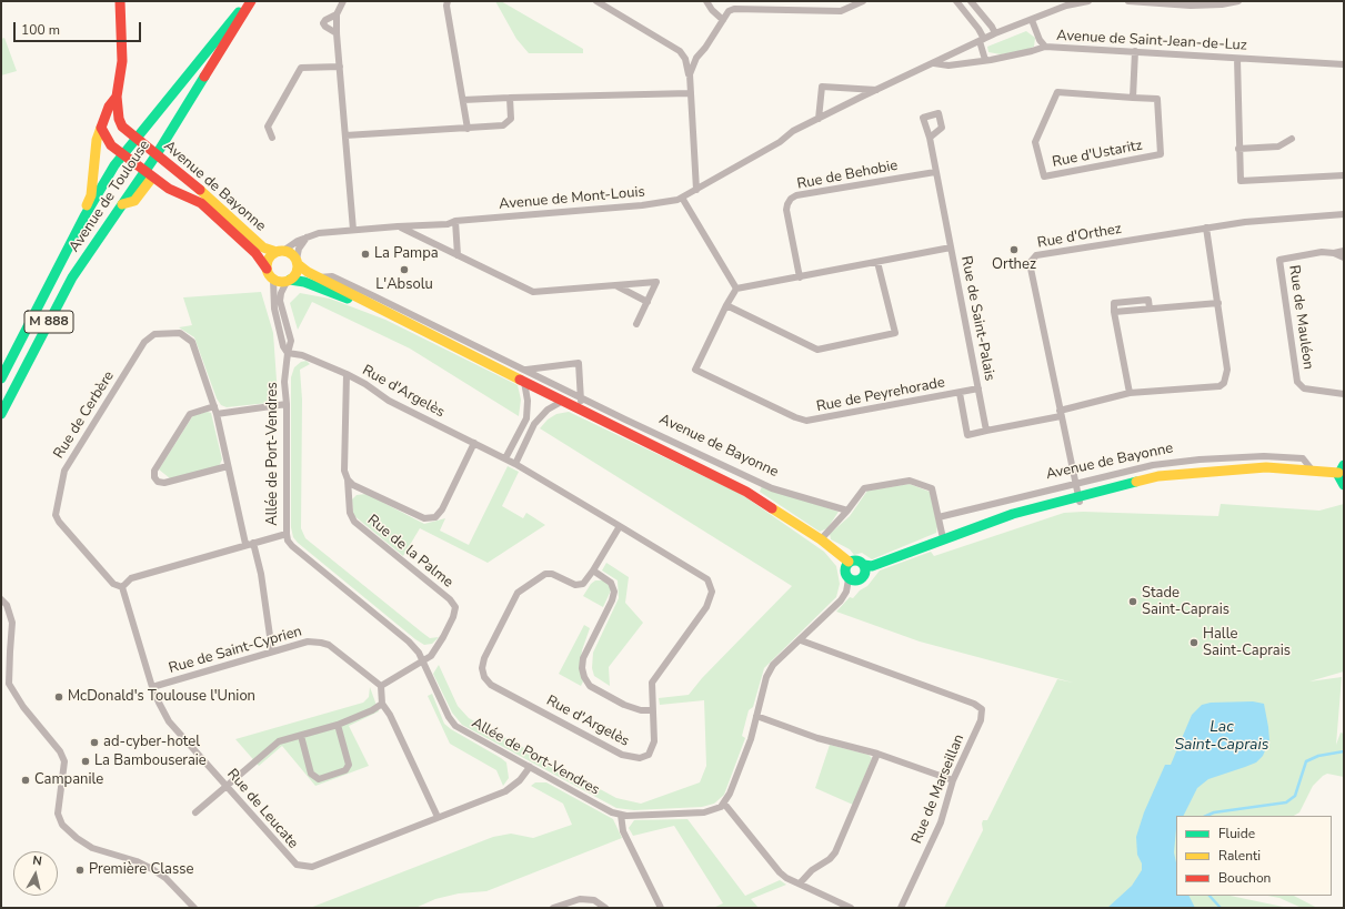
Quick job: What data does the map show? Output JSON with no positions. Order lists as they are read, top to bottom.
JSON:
{
  "streets": {
    "street": [
      "Avenue de Saint-Jean-de-Luz",
      "Rue d'Ustaritz",
      "Rue de Behobie",
      "Avenue de Bayonne",
      "Avenue de Toulouse",
      "Avenue de Mont-Louis",
      "Rue d'Orthez",
      "Rue de Mauléon",
      "Rue de Saint-Palais",
      "M 888",
      "Rue d'Argelès",
      "Rue de Peyrehorade",
      "Rue de Cerbère",
      "Allée de Port-Vendres",
      "Rue de la Palme",
      "Rue de Saint-Cyprien",
      "Rue de Marseillan",
      "Rue de Leucate"
    ]
  },
  "crossings": [
    ["Avenue de Saint-Jean-de-Luz", "Avenue de Mont-Louis"],
    ["Rue de Behobie", "Rue de Saint-Palais"],
    ["Avenue de Bayonne", "Avenue de Toulouse"],
    ["Avenue de Bayonne", "Avenue de Mont-Louis"],
    ["Avenue de Bayonne", "Rue d'Orthez"],
    ["Avenue de Bayonne", "Allée de Port-Vendres"],
    ["Avenue de Mont-Louis", "Allée de Port-Vendres"],
    ["Rue de Saint-Palais", "Rue de Peyrehorade"],
    ["Rue d'Argelès", "Allée de Port-Vendres"],
    ["Rue de Cerbère", "Rue de Leucate"],
    ["Allée de Port-Vendres", "Rue de la Palme"],
    ["Allée de Port-Vendres", "Rue de Leucate"],
    ["Rue de la Palme", "Rue de Saint-Cyprien"],
    ["Rue de Saint-Cyprien", "Rue de Leucate"]
  ],
  "water": ["Lac Saint-Caprais"],
  "places": [
    "Orthez",
    "La Pampa",
    "L'Absolu",
    "Stade Saint-Caprais",
    "Halle Saint-Caprais",
    "McDonald's Toulouse l'Union",
    "ad-cyber-hotel",
    "La Bambouseraie",
    "Campanile",
    "Première Classe"
  ],
  "legend": ["Fluide", "Ralenti", "Bouchon"],
  "scale_bar": "100 m",
  "north": "top"
}
